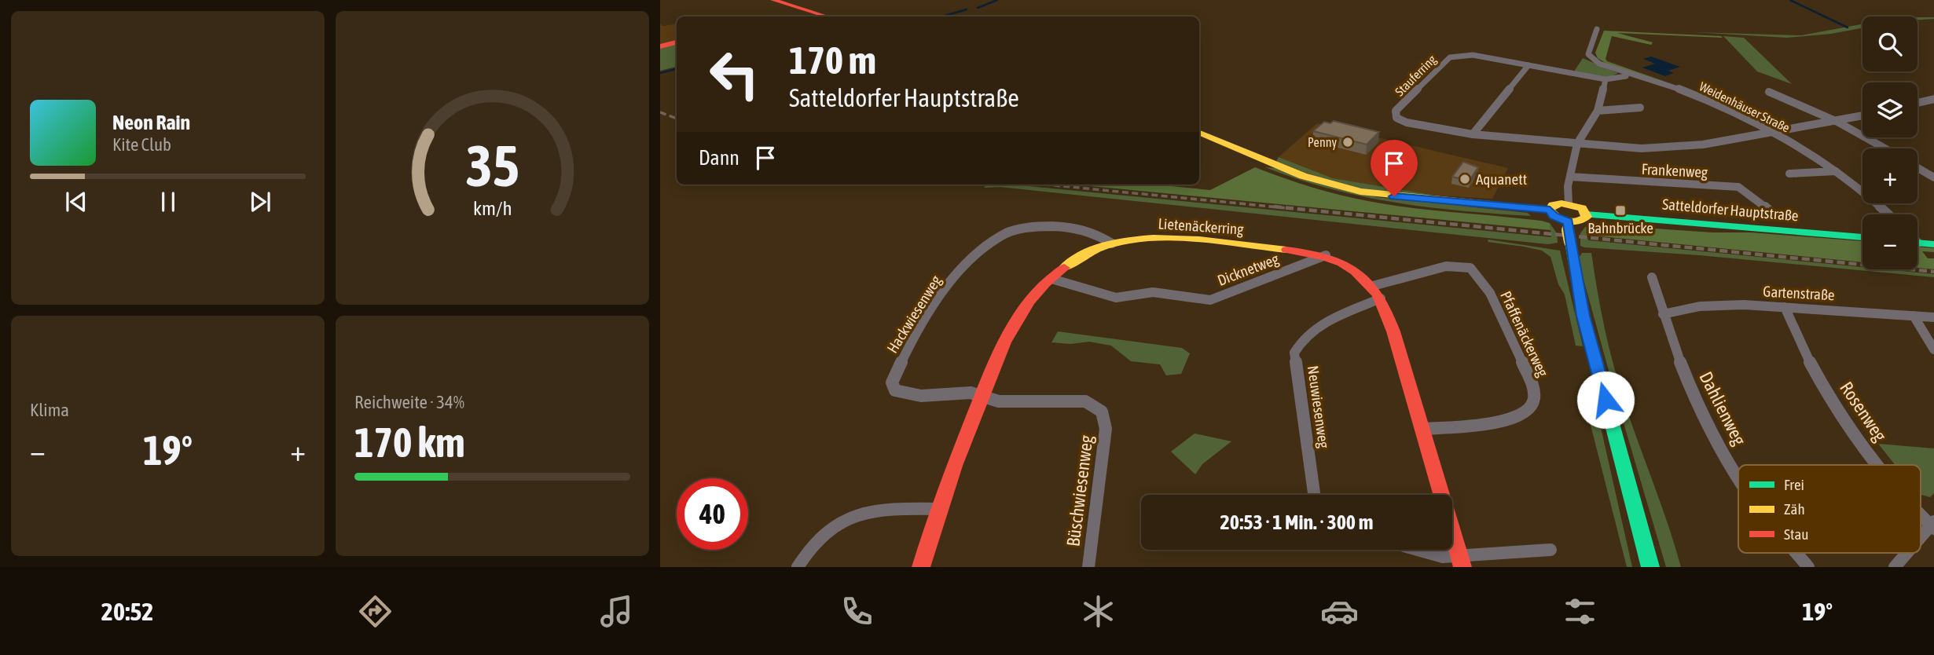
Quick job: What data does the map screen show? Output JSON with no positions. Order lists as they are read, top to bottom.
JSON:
{
  "streets": {
    "street": [
      "Stauferring",
      "Weidenhäuser Straße",
      "Frankenweg",
      "Satteldorfer Hauptstraße",
      "Lietenäckerring",
      "Dicknetweg",
      "Gartenstraße",
      "Hackwiesenweg",
      "Pfaffenäckerweg",
      "Neuwiesenweg",
      "Dahlienweg",
      "Rosenweg",
      "Büschwiesenweg"
    ]
  },
  "crossings": [
    ["Stauferring", "Weidenhäuser Straße"],
    ["Lietenäckerring", "Dicknetweg"],
    ["Lietenäckerring", "Hackwiesenweg"],
    ["Lietenäckerring", "Pfaffenäckerweg"],
    ["Lietenäckerring", "Neuwiesenweg"],
    ["Lietenäckerring", "Büschwiesenweg"],
    ["Gartenstraße", "Dahlienweg"],
    ["Gartenstraße", "Rosenweg"],
    ["Hackwiesenweg", "Büschwiesenweg"]
  ],
  "places": {
    "other": ["Penny", "Aquanett"],
    "transit": ["Bahnbrücke"]
  },
  "legend": ["Frei", "Zäh", "Stau"],
  "page": {
    "map_buttons": ["+", "−"],
    "turn": ["170 m", "Satteldorfer Hauptstraße"],
    "song": ["Neon Rain", "Kite Club"],
    "then": "Dann",
    "tile": [
      "Klima",
      ["Reichweite · 34%", "170 km"]
    ],
    "heat": ["−", "19°", "+"],
    "limit": "40",
    "trip": "20:53 · 1 Min. · 300 m",
    "tabs": ["20:52", "19°"],
    "gauge": ["35", "km/h"]
  }
}
